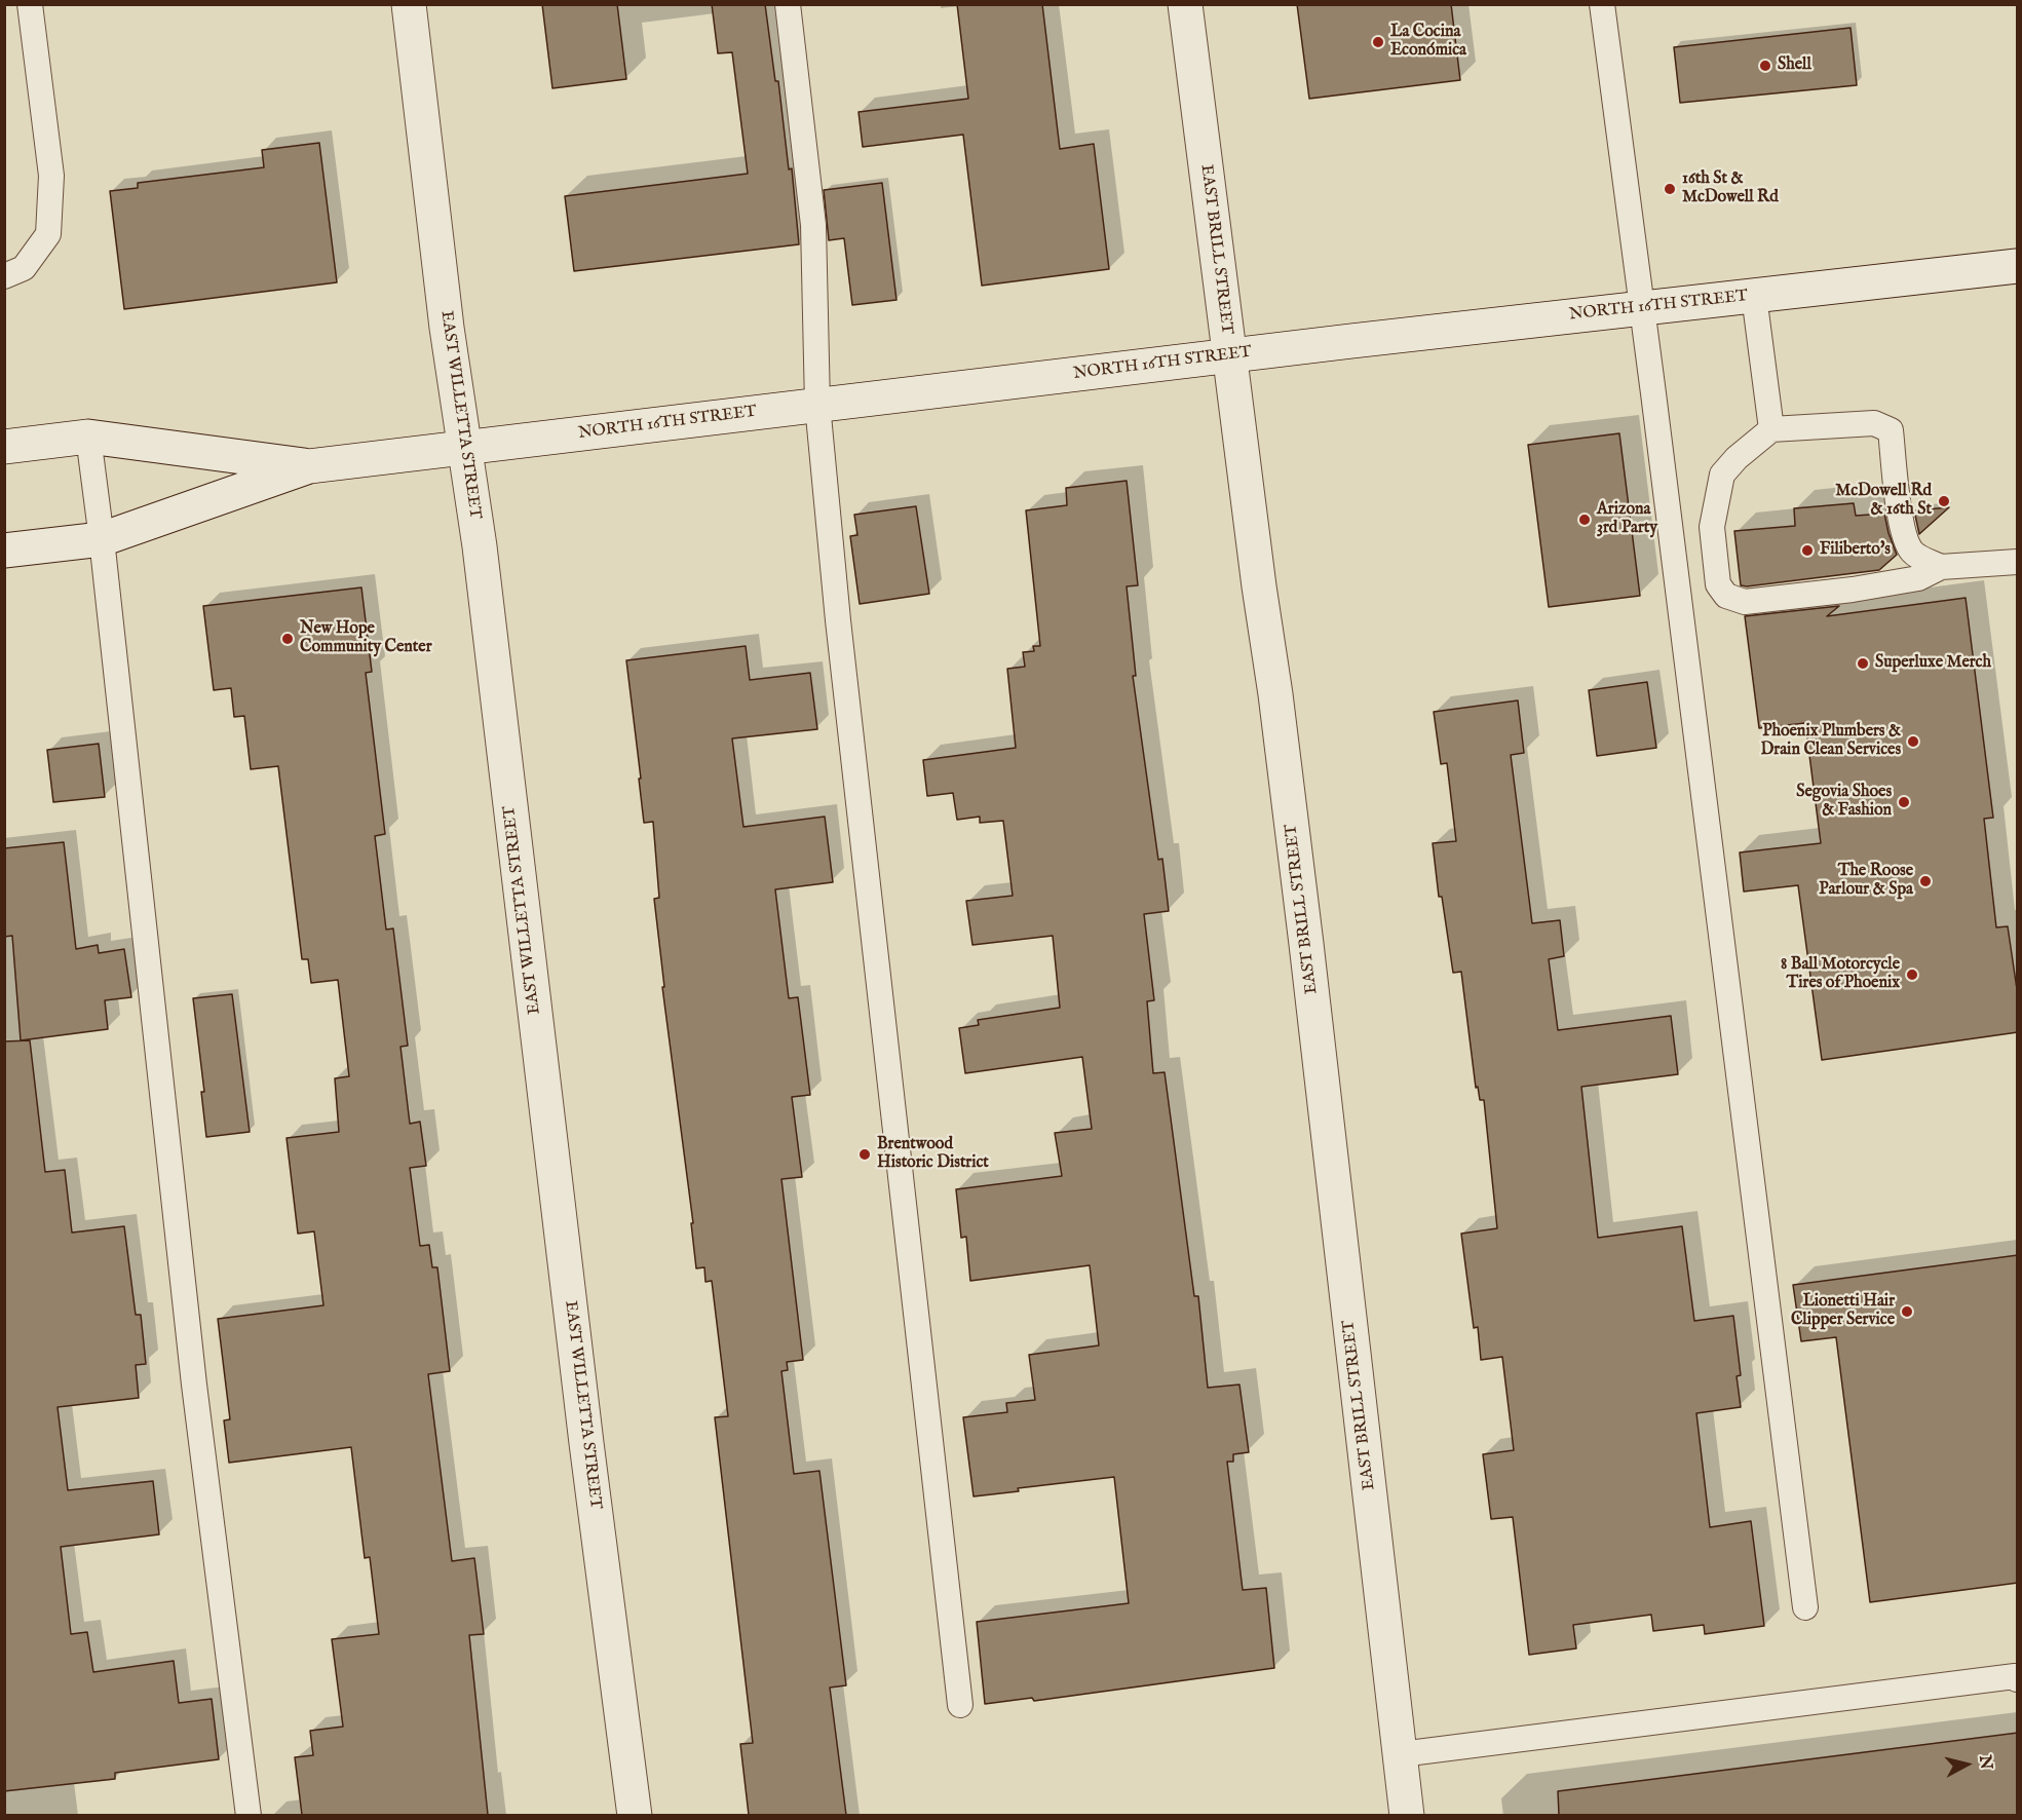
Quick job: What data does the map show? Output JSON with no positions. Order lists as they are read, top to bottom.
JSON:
{
  "streets": {
    "street": ["EAST BRILL STREET", "NORTH 16TH STREET", "EAST WILLETTA STREET"]
  },
  "crossings": [
    ["EAST BRILL STREET", "NORTH 16TH STREET"],
    ["NORTH 16TH STREET", "EAST WILLETTA STREET"]
  ],
  "places": [
    "La Cocina Económica",
    "Shell",
    "16th St & McDowell Rd",
    "McDowell Rd & 16th St",
    "Arizona 3rd Party",
    "Filiberto's",
    "New Hope Community Center",
    "Superluxe Merch",
    "Phoenix Plumbers & Drain Clean Services",
    "Segovia Shoes & Fashion",
    "The Roose Parlour & Spa",
    "8 Ball Motorcycle Tires of Phoenix",
    "Brentwood Historic District",
    "Lionetti Hair Clipper Service"
  ],
  "north": "right"
}
